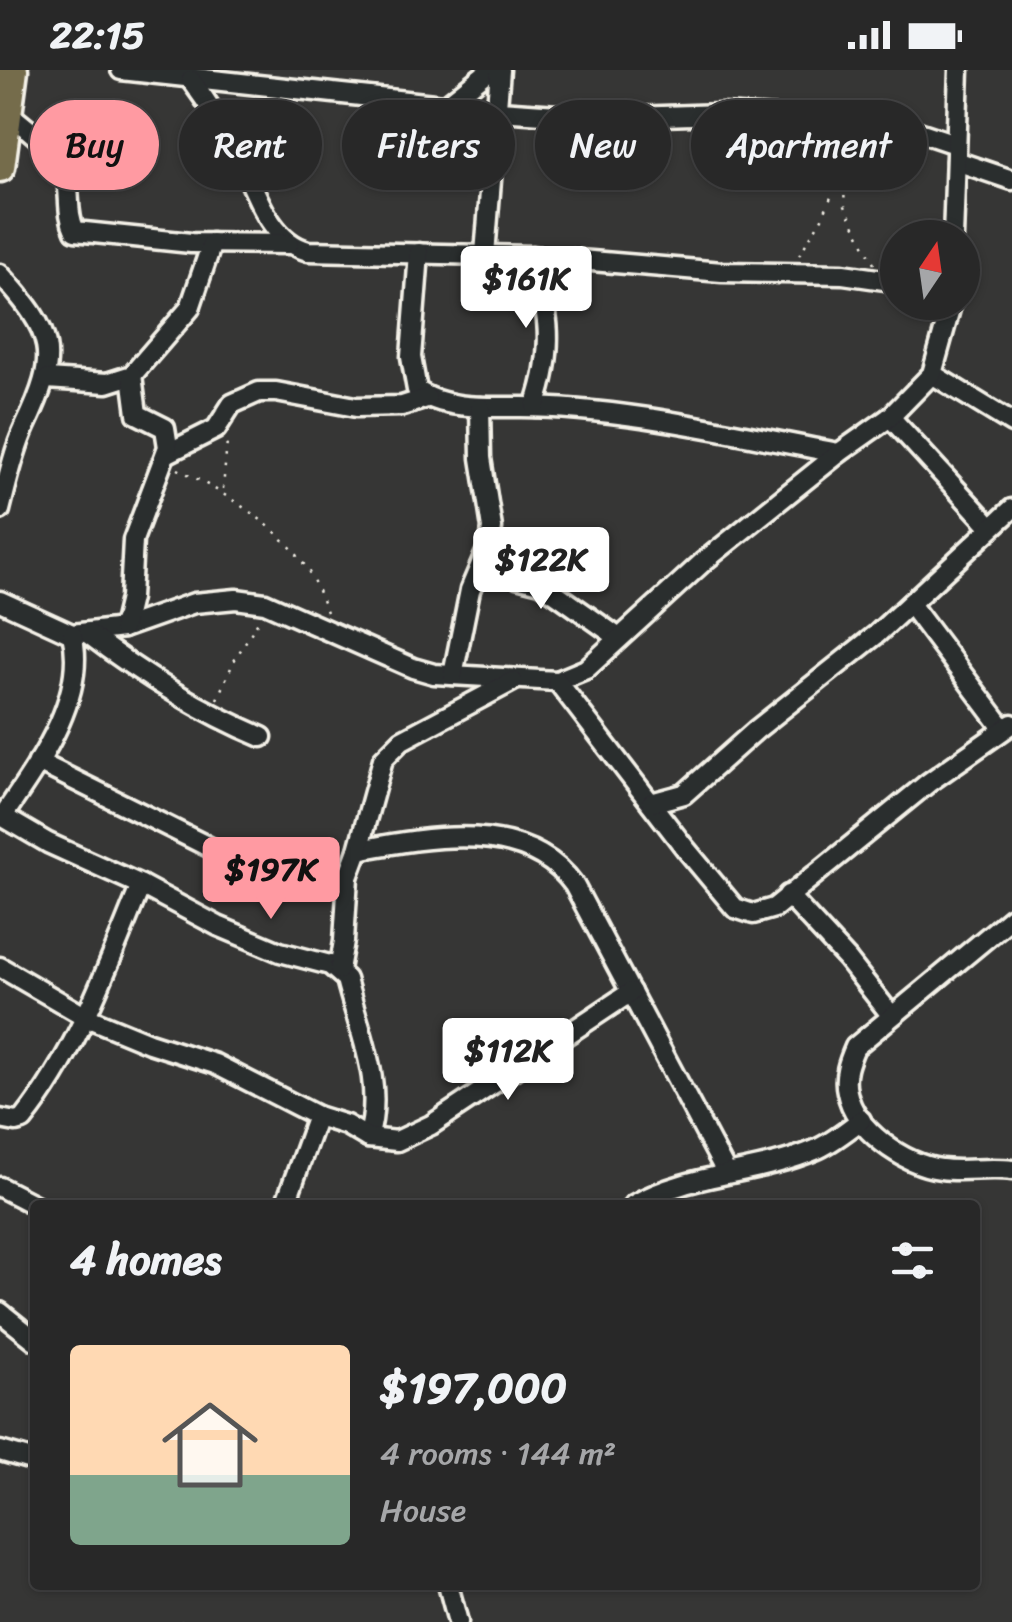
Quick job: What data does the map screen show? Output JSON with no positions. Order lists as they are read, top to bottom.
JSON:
{
  "north": "top",
  "page": {
    "status": "22:15",
    "chip": [
      "Buy",
      "Rent",
      "Filters",
      "New",
      "Apartment"
    ],
    "price": [
      "$161K",
      "$122K",
      "$197K",
      "$112K"
    ],
    "heading": "4 homes",
    "list": [
      {
        "name": "$197,000",
        "note": "4 rooms · 144 m² · House"
      }
    ]
  }
}
